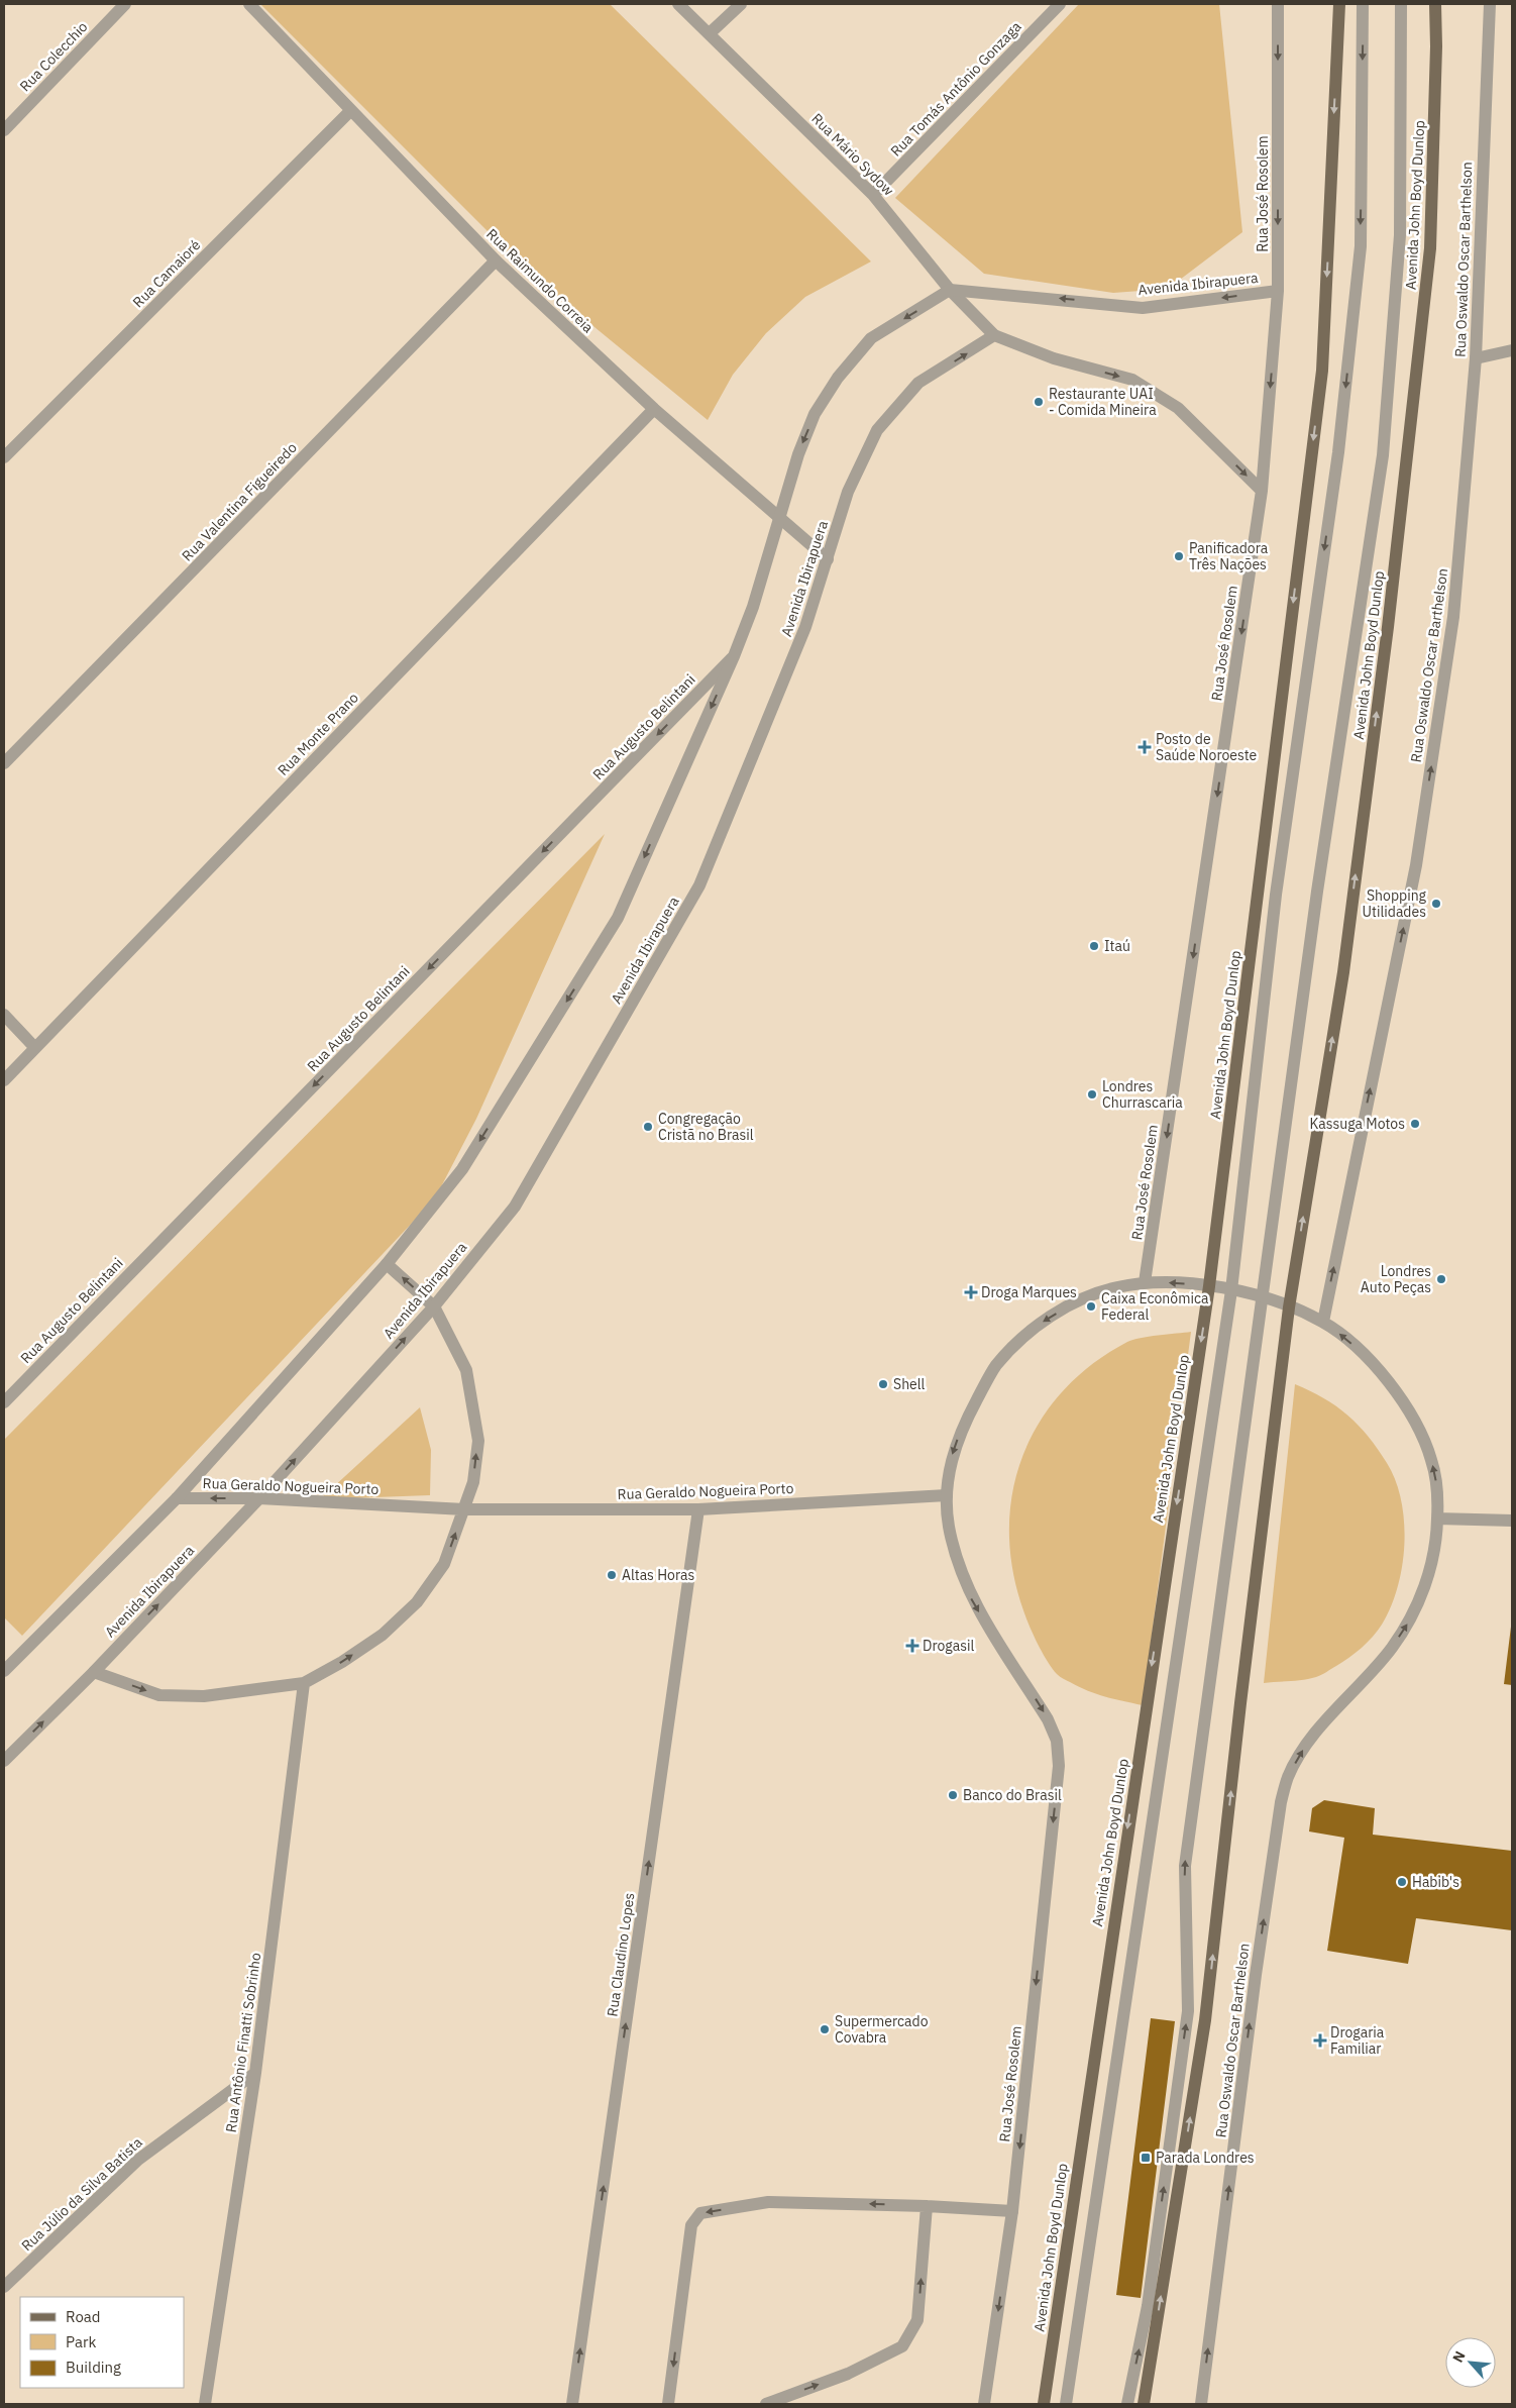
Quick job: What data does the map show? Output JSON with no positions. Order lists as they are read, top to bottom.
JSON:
{
  "streets": {
    "main road": ["Avenida John Boyd Dunlop"],
    "street": [
      "Rua Colecchio",
      "Rua Tomás Antônio Gonzaga",
      "Rua Mário Sydow",
      "Rua José Rosolem",
      "Rua Oswaldo Oscar Barthelson",
      "Rua Camaioré",
      "Rua Raimundo Correia",
      "Avenida Ibirapuera",
      "Rua Valentina Figueiredo",
      "Rua Augusto Belintani",
      "Rua Monte Prano",
      "Rua Geraldo Nogueira Porto",
      "Rua Claudino Lopes",
      "Rua Antônio Finatti Sobrinho",
      "Rua Júlio da Silva Batista"
    ]
  },
  "crossings": [
    ["Rua Tomás Antônio Gonzaga", "Rua Mário Sydow"],
    ["Rua Mário Sydow", "Avenida Ibirapuera"],
    ["Rua José Rosolem", "Avenida Ibirapuera"],
    ["Rua José Rosolem", "Rua Geraldo Nogueira Porto"],
    ["Rua Camaioré", "Rua Raimundo Correia"],
    ["Rua Raimundo Correia", "Avenida Ibirapuera"],
    ["Rua Raimundo Correia", "Rua Valentina Figueiredo"],
    ["Rua Raimundo Correia", "Rua Monte Prano"],
    ["Avenida Ibirapuera", "Rua Geraldo Nogueira Porto"],
    ["Rua Geraldo Nogueira Porto", "Rua Claudino Lopes"],
    ["Rua Antônio Finatti Sobrinho", "Rua Júlio da Silva Batista"]
  ],
  "one_way": ["Rua Claudino Lopes"],
  "places": {
    "other": [
      "Restaurante UAI - Comida Mineira",
      "Panificadora Três Nações",
      "Shopping Utilidades",
      "Itaú",
      "Londres Churrascaria",
      "Kassuga Motos",
      "Congregação Cristã no Brasil",
      "Londres Auto Peças",
      "Caixa Econômica Federal",
      "Shell",
      "Altas Horas",
      "Banco do Brasil",
      "Habib's",
      "Supermercado Covabra"
    ],
    "health": [
      "Posto de Saúde Noroeste",
      "Droga Marques",
      "Drogasil",
      "Drogaria Familiar"
    ],
    "transit": ["Parada Londres"]
  },
  "legend": ["Road", "Park", "Building"],
  "north": "top left"
}
